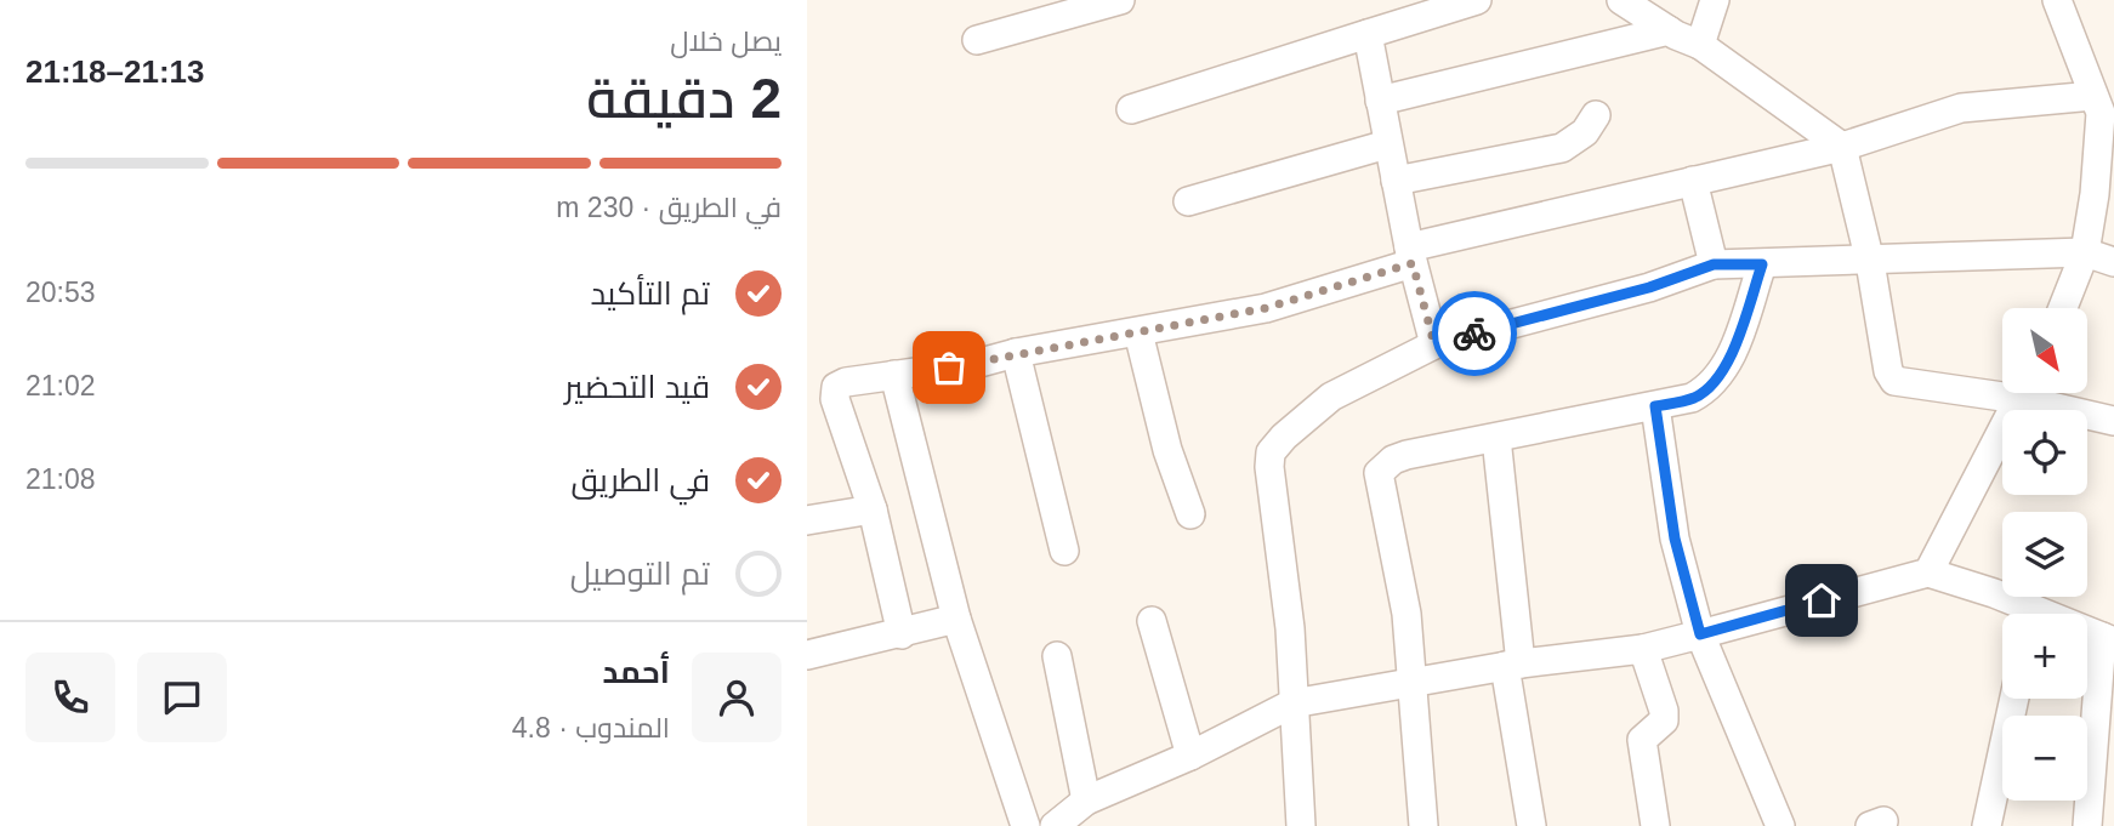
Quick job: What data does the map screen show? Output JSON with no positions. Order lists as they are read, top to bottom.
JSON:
{
  "north": "bottom right",
  "page": {
    "heading": ["2 دقيقة", "يصل خلال", "21:13–21:18"],
    "panel": ["أحمد", "المندوب · 4.8"],
    "bar": "في الطريق · 230 m",
    "list": [
      ["تم التأكيد", "20:53"],
      ["قيد التحضير", "21:02"],
      ["في الطريق", "21:08"],
      "تم التوصيل"
    ],
    "map_buttons": ["+", "−"]
  }
}
